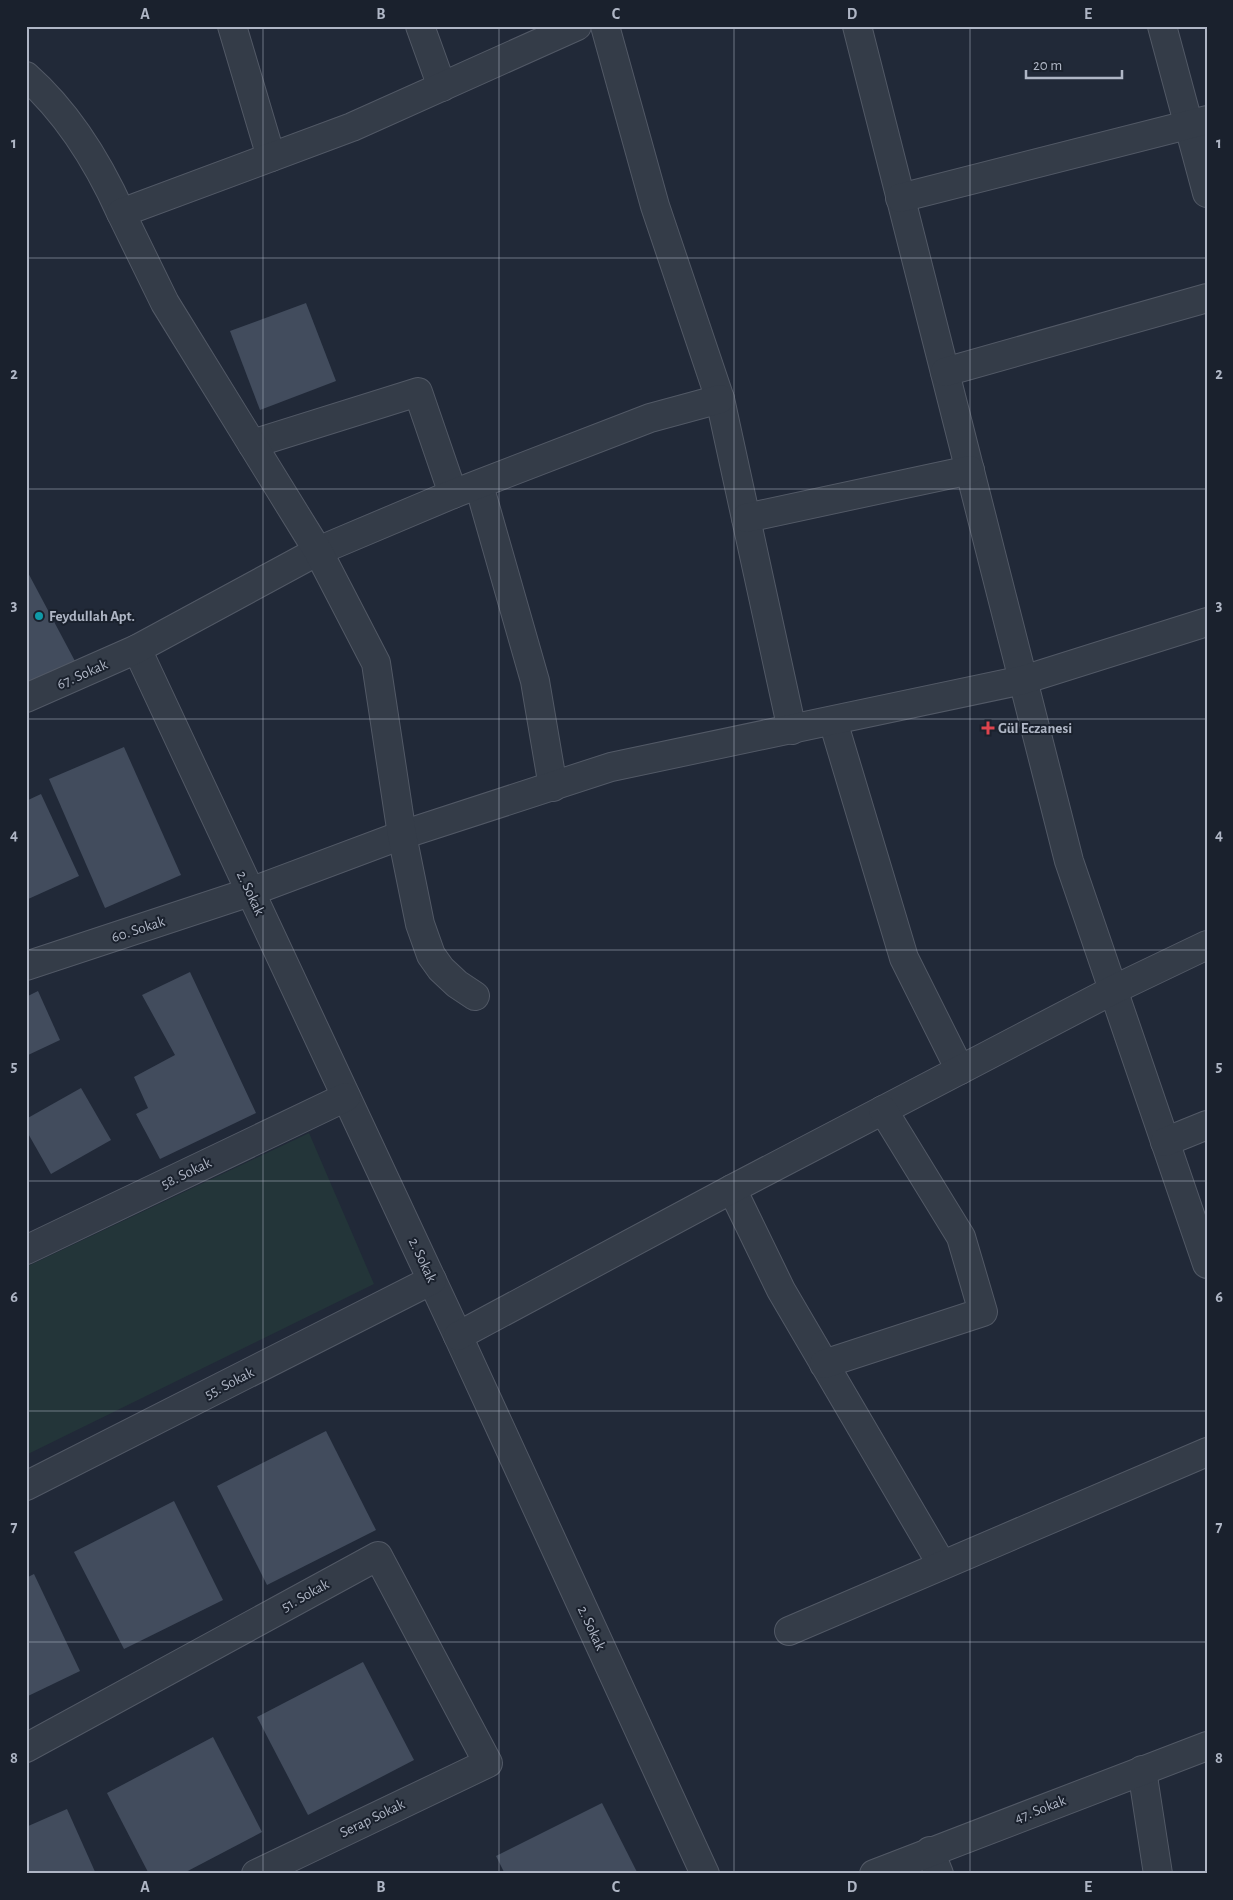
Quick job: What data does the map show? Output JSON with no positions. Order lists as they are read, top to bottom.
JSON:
{
  "streets": {
    "street": [
      "67. Sokak",
      "2. Sokak",
      "60. Sokak",
      "58. Sokak",
      "55. Sokak",
      "51. Sokak",
      "47. Sokak",
      "Serap Sokak"
    ]
  },
  "crossings": [
    ["67. Sokak", "2. Sokak"],
    ["2. Sokak", "60. Sokak"],
    ["2. Sokak", "58. Sokak"],
    ["2. Sokak", "55. Sokak"],
    ["51. Sokak", "Serap Sokak"]
  ],
  "places": {
    "other": ["Feydullah Apt."],
    "health": ["Gül Eczanesi"]
  },
  "scale_bar": "20 m",
  "grid": {
    "columns": [
      "A",
      "B",
      "C",
      "D",
      "E"
    ],
    "rows": [
      "1",
      "2",
      "3",
      "4",
      "5",
      "6",
      "7",
      "8"
    ]
  }
}
